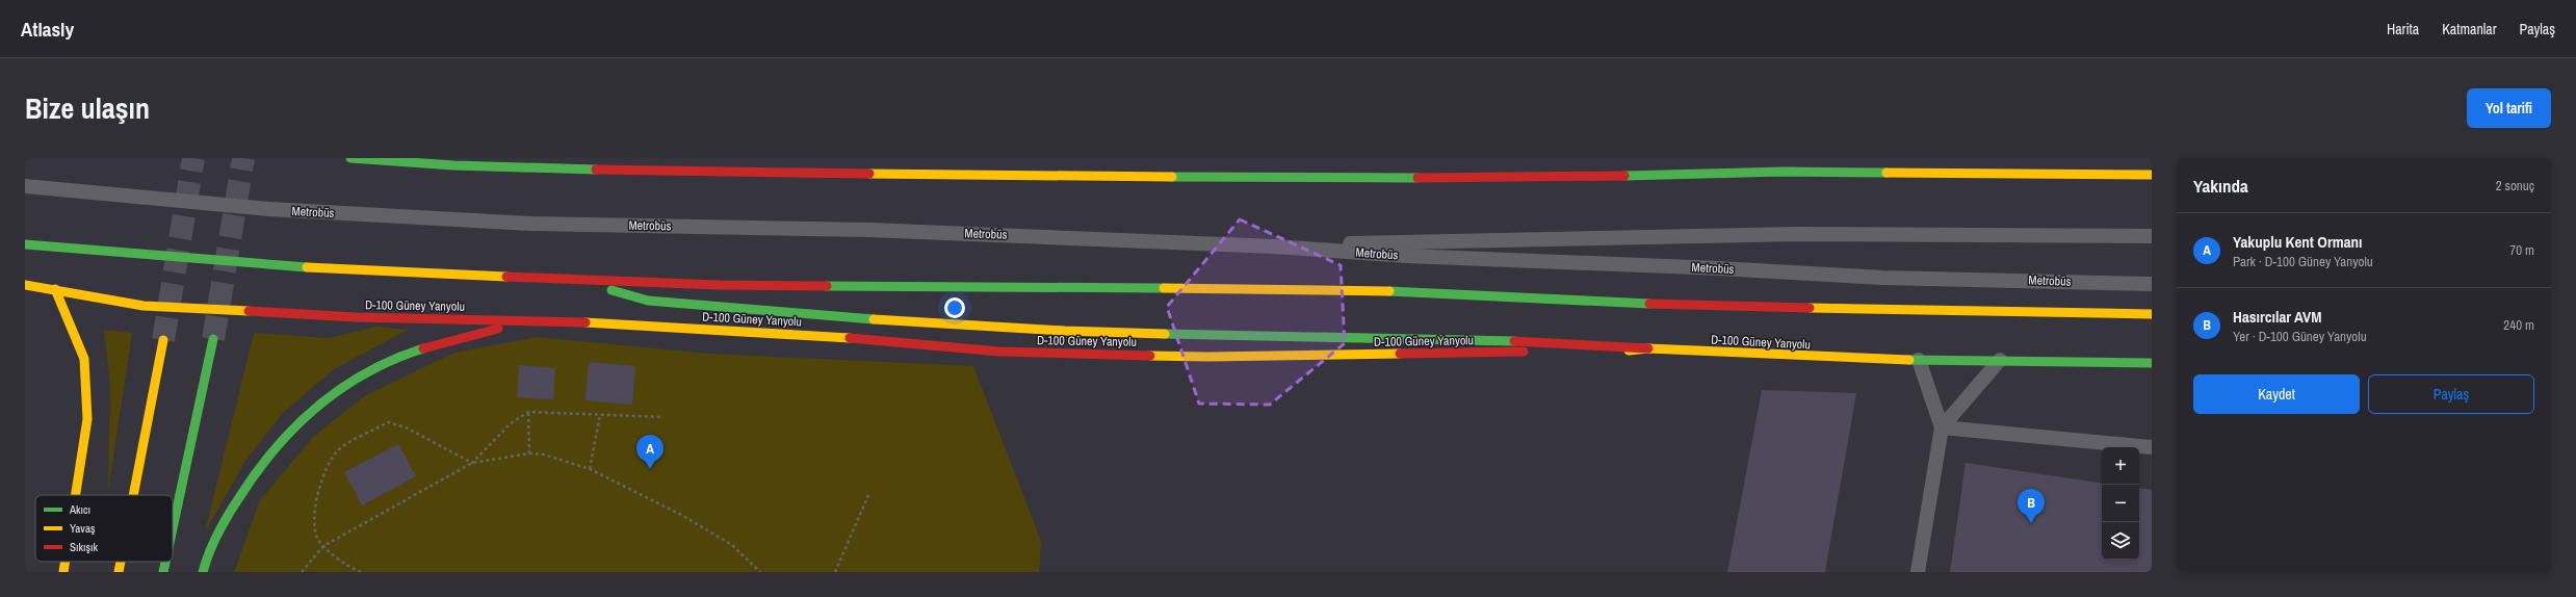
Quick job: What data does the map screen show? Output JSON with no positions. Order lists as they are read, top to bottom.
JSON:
{
  "streets": {
    "main road": ["D-100 Güney Yanyolu"],
    "lane": ["Metrobüs"]
  },
  "legend": ["Akıcı", "Yavaş", "Sıkışık"],
  "page": {
    "header": "Atlasly",
    "nav": ["Harita", "Katmanlar", "Paylaş"],
    "title": "Bize ulaşın",
    "buttons": [
      "Yol tarifi",
      ["Kaydet", "Paylaş"]
    ],
    "heading": ["Yakında", "2 sonuç"],
    "list": [
      {
        "mark": "A",
        "name": "Yakuplu Kent Ormanı",
        "note": "Park · D-100 Güney Yanyolu",
        "value": "70 m"
      },
      {
        "mark": "B",
        "name": "Hasırcılar AVM",
        "note": "Yer · D-100 Güney Yanyolu",
        "value": "240 m"
      }
    ],
    "pins": ["A", "B"],
    "map_buttons": ["+", "−"]
  }
}
